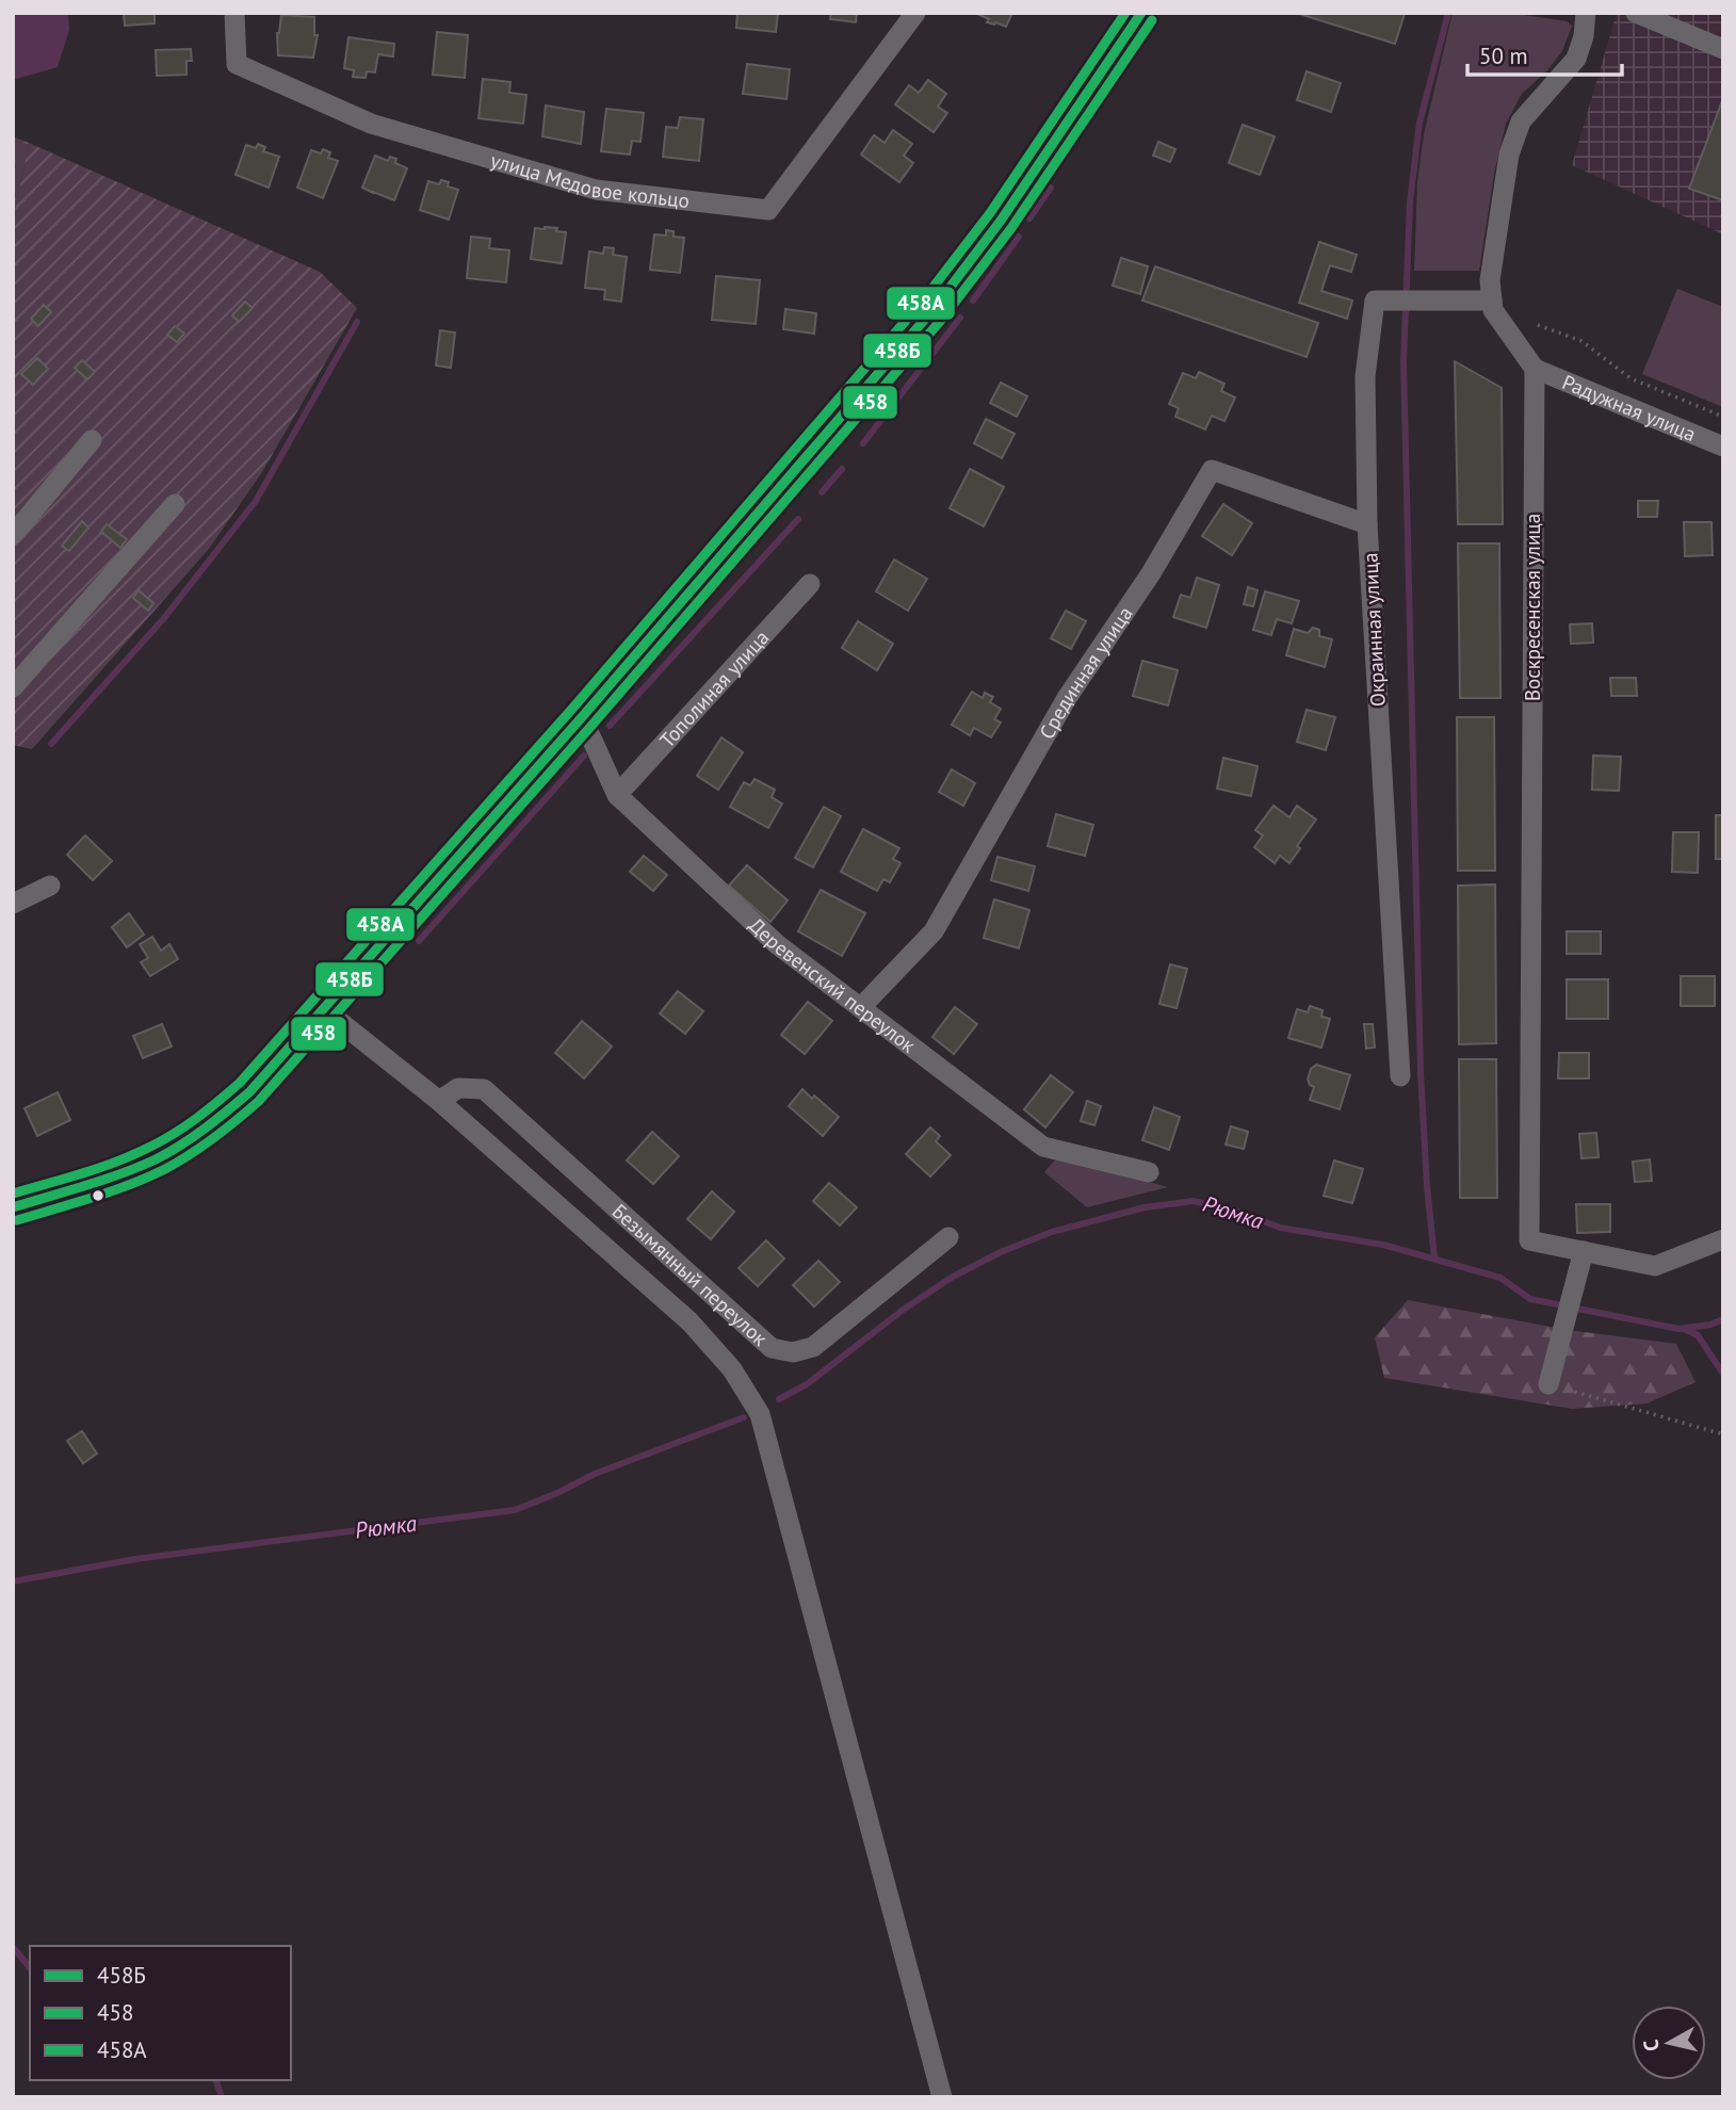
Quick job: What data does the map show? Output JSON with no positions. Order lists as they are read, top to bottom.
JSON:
{
  "streets": {
    "street": [
      "улица Медовое кольцо",
      "Радужная улица",
      "Воскресенская улица",
      "Окраинная улица",
      "Срединная улица",
      "Тополиная улица",
      "Деревенский переулок",
      "Безымянный переулок"
    ]
  },
  "crossings": [
    ["Радужная улица", "Воскресенская улица"],
    ["Окраинная улица", "Срединная улица"],
    ["Срединная улица", "Деревенский переулок"],
    ["Тополиная улица", "Деревенский переулок"]
  ],
  "water": ["Рюмка"],
  "lines": ["transit line 458Б", "transit line 458А", "transit line 458"],
  "legend": ["458Б", "458", "458А"],
  "scale_bar": "50 m",
  "north": "left"
}
